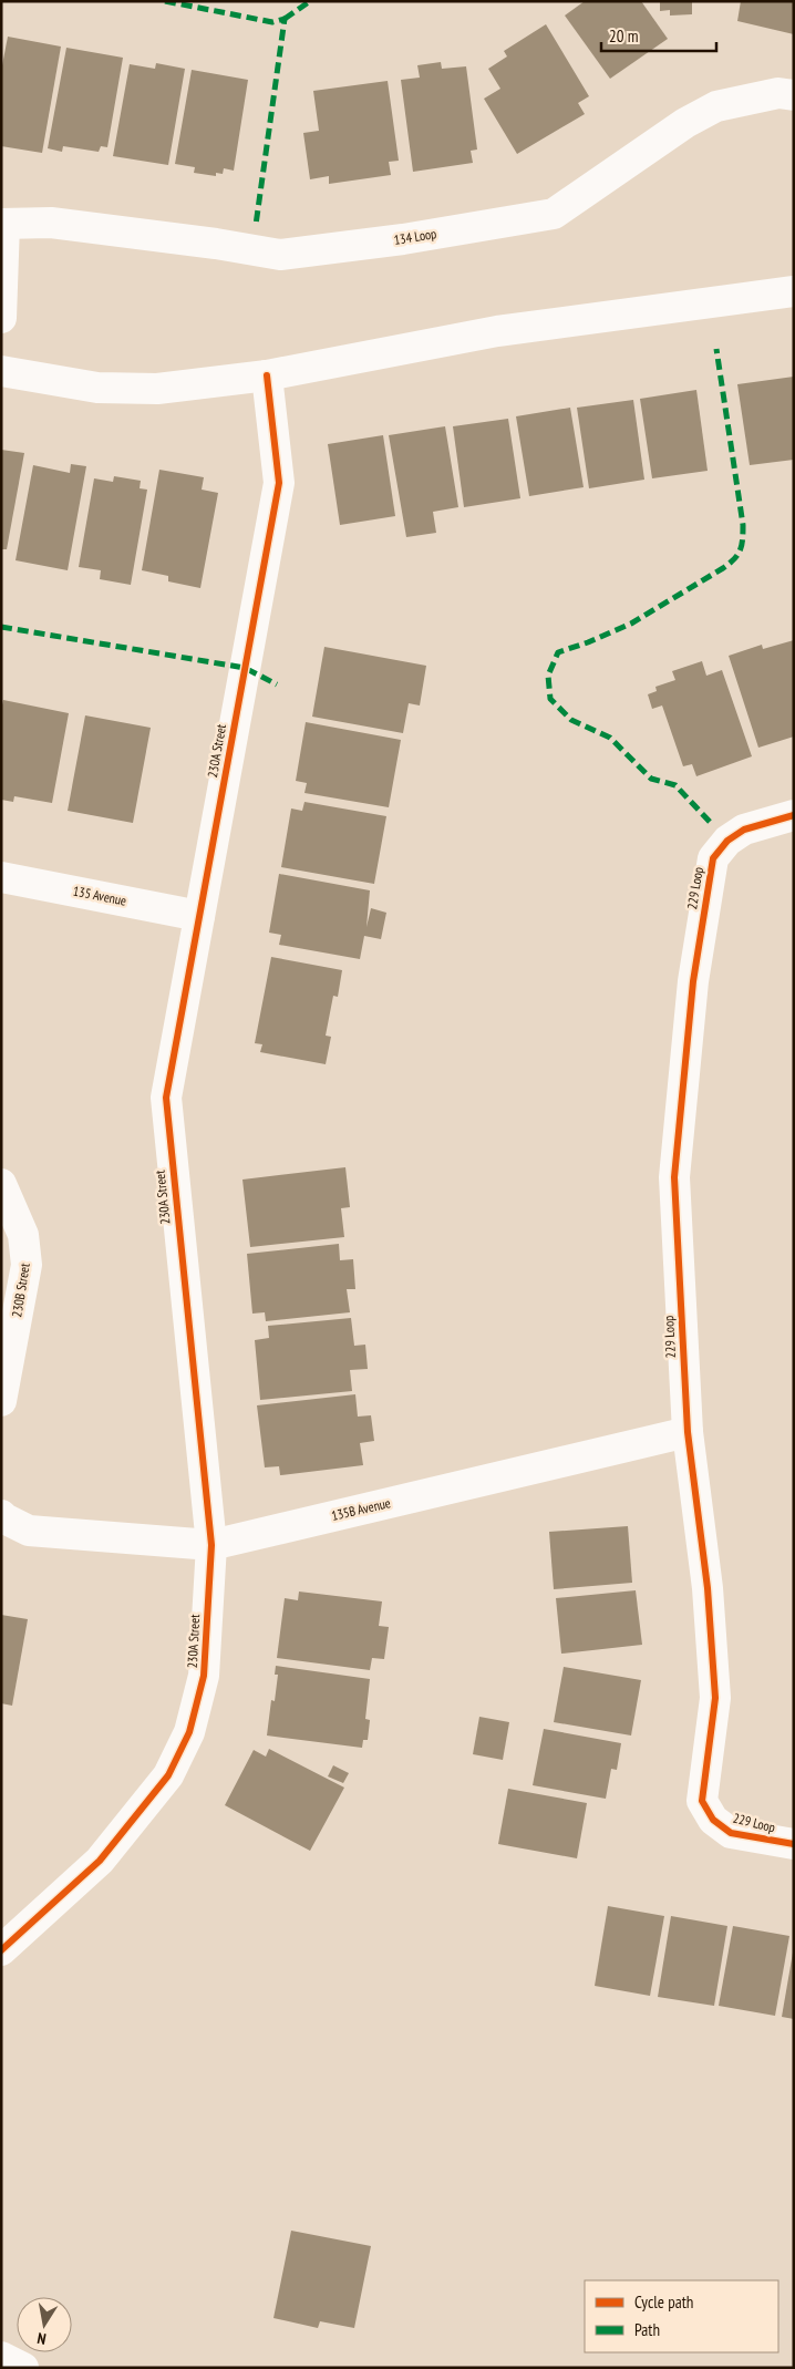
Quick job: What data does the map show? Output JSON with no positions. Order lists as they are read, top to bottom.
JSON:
{
  "streets": {
    "street": [
      "134 Loop",
      "230A Street",
      "229 Loop",
      "135 Avenue",
      "230B Street",
      "135B Avenue"
    ]
  },
  "crossings": [
    ["230A Street", "135 Avenue"],
    ["230A Street", "135B Avenue"],
    ["229 Loop", "135B Avenue"]
  ],
  "legend": ["Cycle path", "Path"],
  "scale_bar": "20 m",
  "north": "bottom"
}
